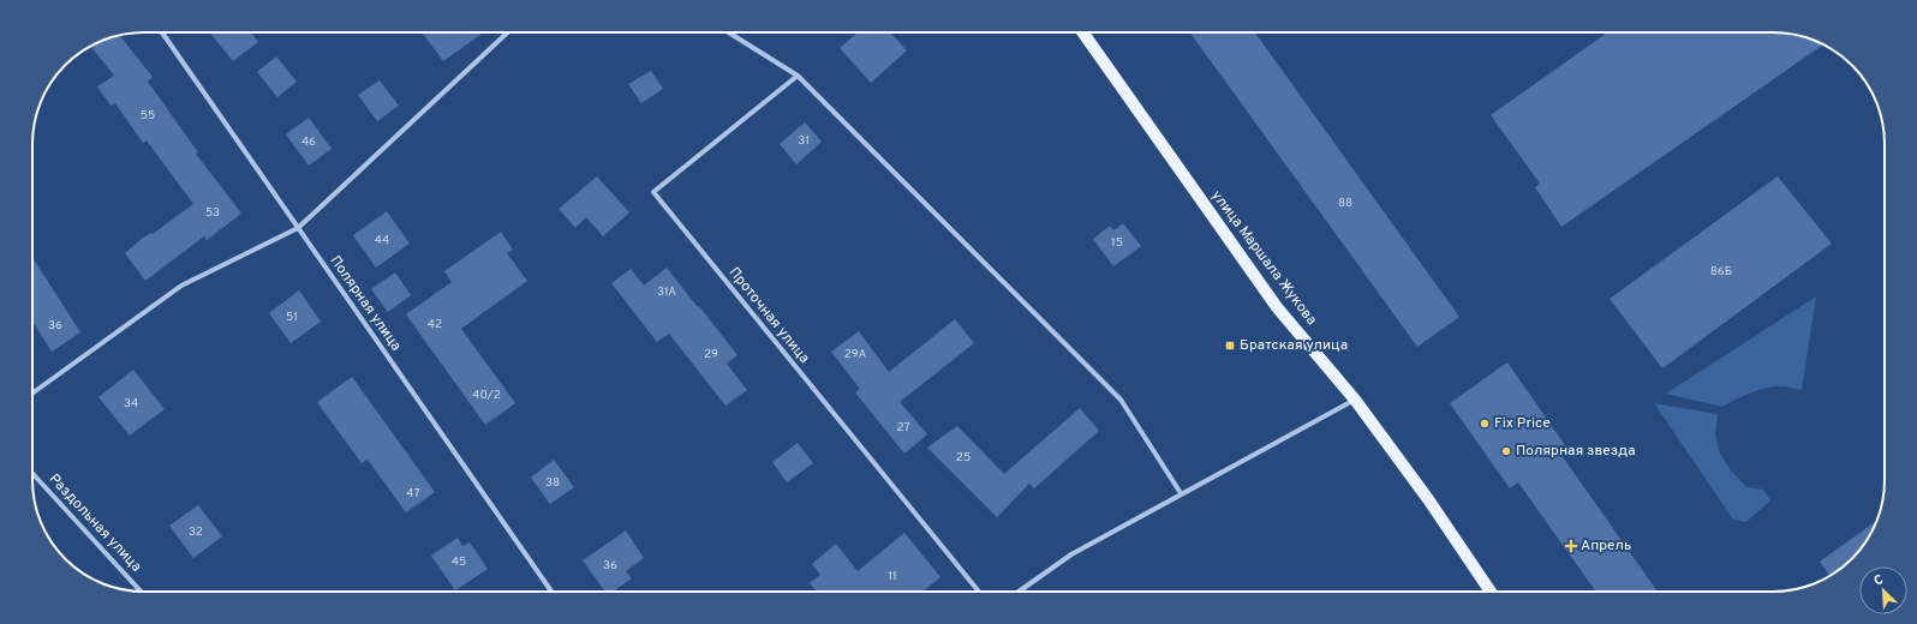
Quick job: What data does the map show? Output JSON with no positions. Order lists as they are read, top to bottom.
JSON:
{
  "streets": {
    "main road": ["улица Маршала Жукова"],
    "street": ["Полярная улица", "Проточная улица", "Раздольная улица"]
  },
  "places": {
    "transit": ["Братская улица"],
    "other": ["Fix Price", "Полярная звезда"],
    "health": ["Апрель"]
  },
  "house_numbers": [
    "55",
    "31",
    "46",
    "88",
    "53",
    "44",
    "15",
    "86Б",
    "31А",
    "51",
    "42",
    "36",
    "29",
    "29А",
    "40/2",
    "34",
    "27",
    "25",
    "38",
    "47",
    "32",
    "45",
    "36",
    "11"
  ],
  "north": "top left"
}
